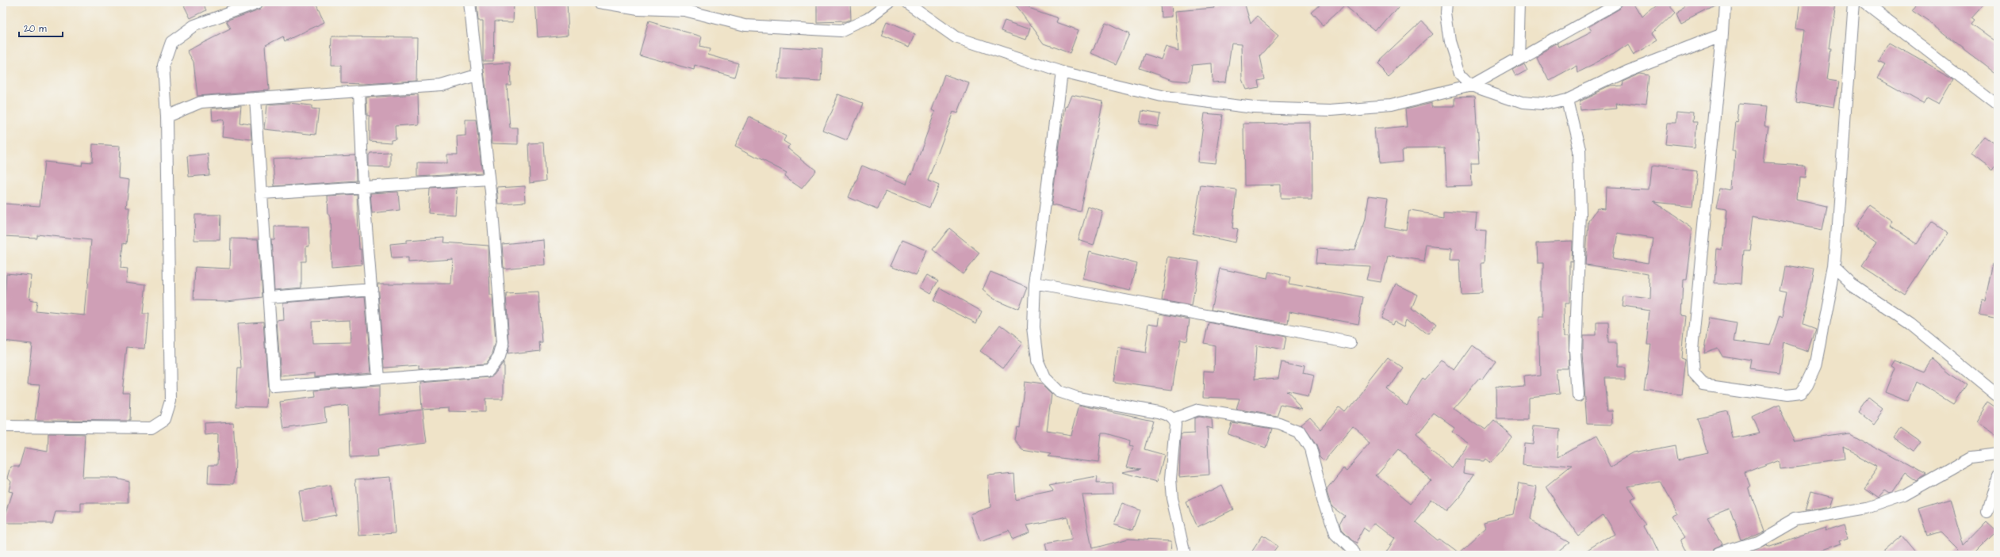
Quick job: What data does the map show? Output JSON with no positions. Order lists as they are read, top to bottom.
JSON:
{
  "scale_bar": "20 m"
}
